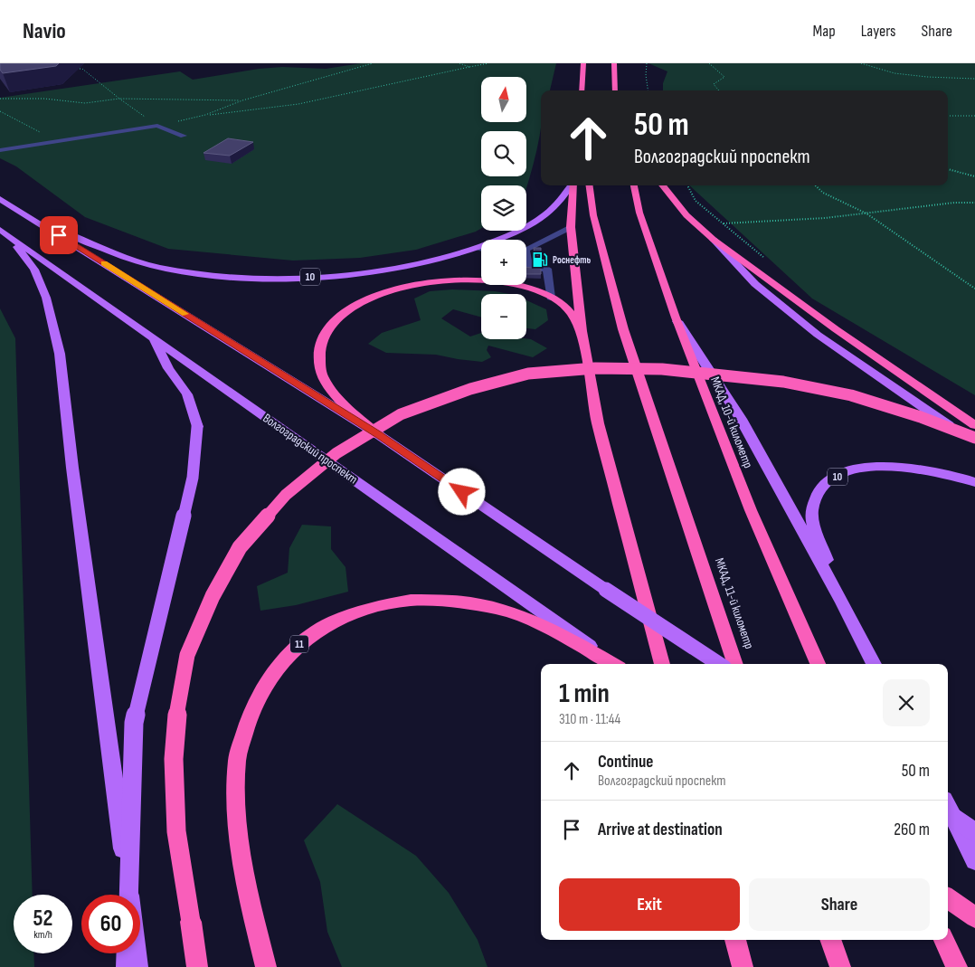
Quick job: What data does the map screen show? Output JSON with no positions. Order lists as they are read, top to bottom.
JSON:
{
  "streets": {
    "highway": ["МКАД, 10-й километр", "МКАД, 11-й километр", "11"],
    "main road": ["10", "Волгоградский проспект"]
  },
  "places": {
    "fuel station": ["Роснефть"]
  },
  "north": "top",
  "page": {
    "header": "Navio",
    "nav": ["Map", "Layers", "Share"],
    "map_buttons": ["+", "−"],
    "turn": ["50 m", "Волгоградский проспект"],
    "heading": ["1 min", "310 m · 11:44"],
    "list": [
      {
        "name": "Continue",
        "note": "Волгоградский проспект",
        "value": "50 m"
      },
      {
        "name": "Arrive at destination",
        "value": "260 m"
      }
    ],
    "buttons": ["Exit", "Share"],
    "speed": "52 km/h",
    "limit": "60"
  }
}
